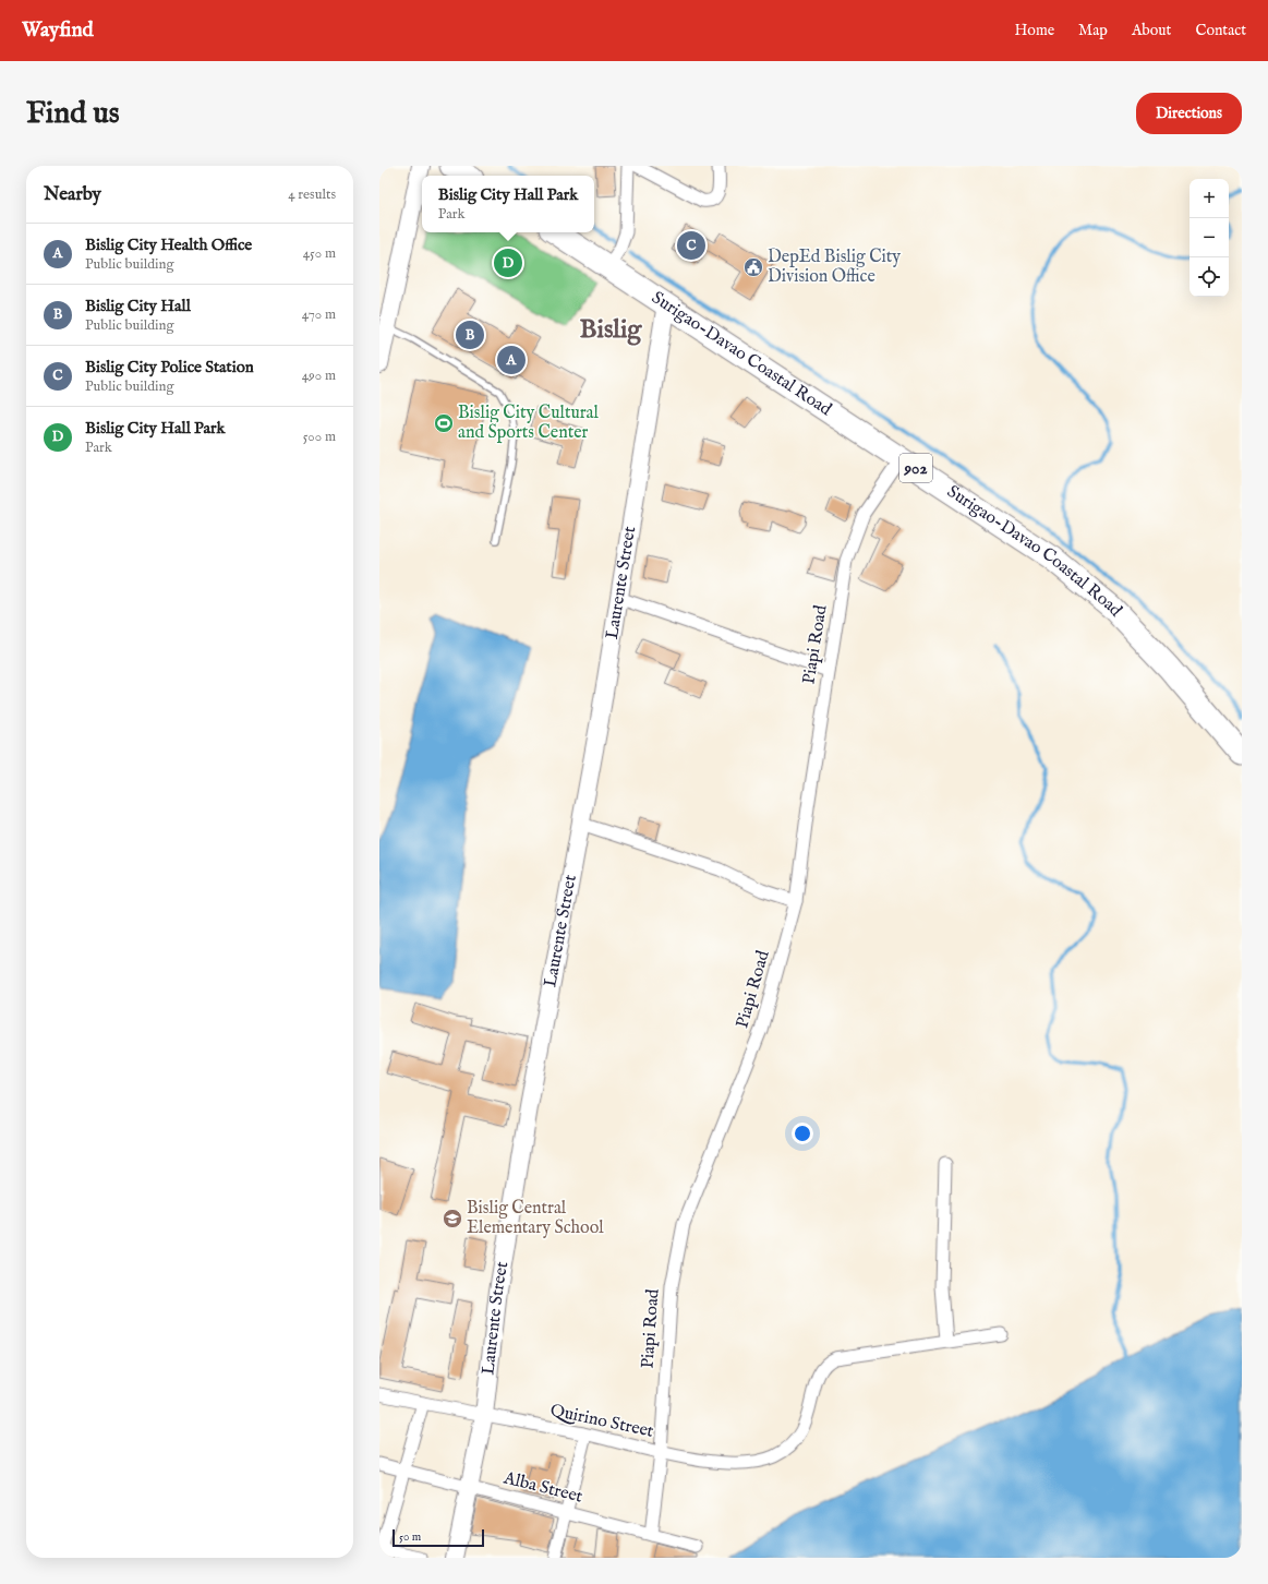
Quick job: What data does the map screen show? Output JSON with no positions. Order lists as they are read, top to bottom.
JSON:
{
  "streets": {
    "highway": ["Surigao-Davao Coastal Road", "902"],
    "street": [
      "Laurente Street",
      "Piapi Road",
      "Quirino Street",
      "Alba Street"
    ]
  },
  "crossings": [
    ["Surigao-Davao Coastal Road", "Laurente Street"],
    ["Surigao-Davao Coastal Road", "Piapi Road"],
    ["Laurente Street", "Quirino Street"],
    ["Laurente Street", "Alba Street"],
    ["Piapi Road", "Quirino Street"],
    ["Piapi Road", "Alba Street"]
  ],
  "districts": ["Bislig"],
  "places": {
    "public building": ["DepEd Bislig City Division Office"],
    "sports": ["Bislig City Cultural and Sports Center"],
    "school or university": ["Bislig Central Elementary School"]
  },
  "scale_bar": "50 m",
  "page": {
    "header": "Wayfind",
    "nav": [
      "Home",
      "Map",
      "About",
      "Contact"
    ],
    "buttons": "Directions",
    "title": "Find us",
    "heading": ["Nearby", "4 results"],
    "popup": ["Bislig City Hall Park", "Park"],
    "map_buttons": ["+", "−"],
    "list": [
      {
        "mark": "A",
        "name": "Bislig City Health Office",
        "note": "Public building",
        "value": "450 m"
      },
      {
        "mark": "B",
        "name": "Bislig City Hall",
        "note": "Public building",
        "value": "470 m"
      },
      {
        "mark": "C",
        "name": "Bislig City Police Station",
        "note": "Public building",
        "value": "490 m"
      },
      {
        "mark": "D",
        "name": "Bislig City Hall Park",
        "note": "Park",
        "value": "500 m"
      }
    ],
    "pins": [
      "C",
      "D",
      "B",
      "A"
    ],
    "scale": "50 m"
  }
}
